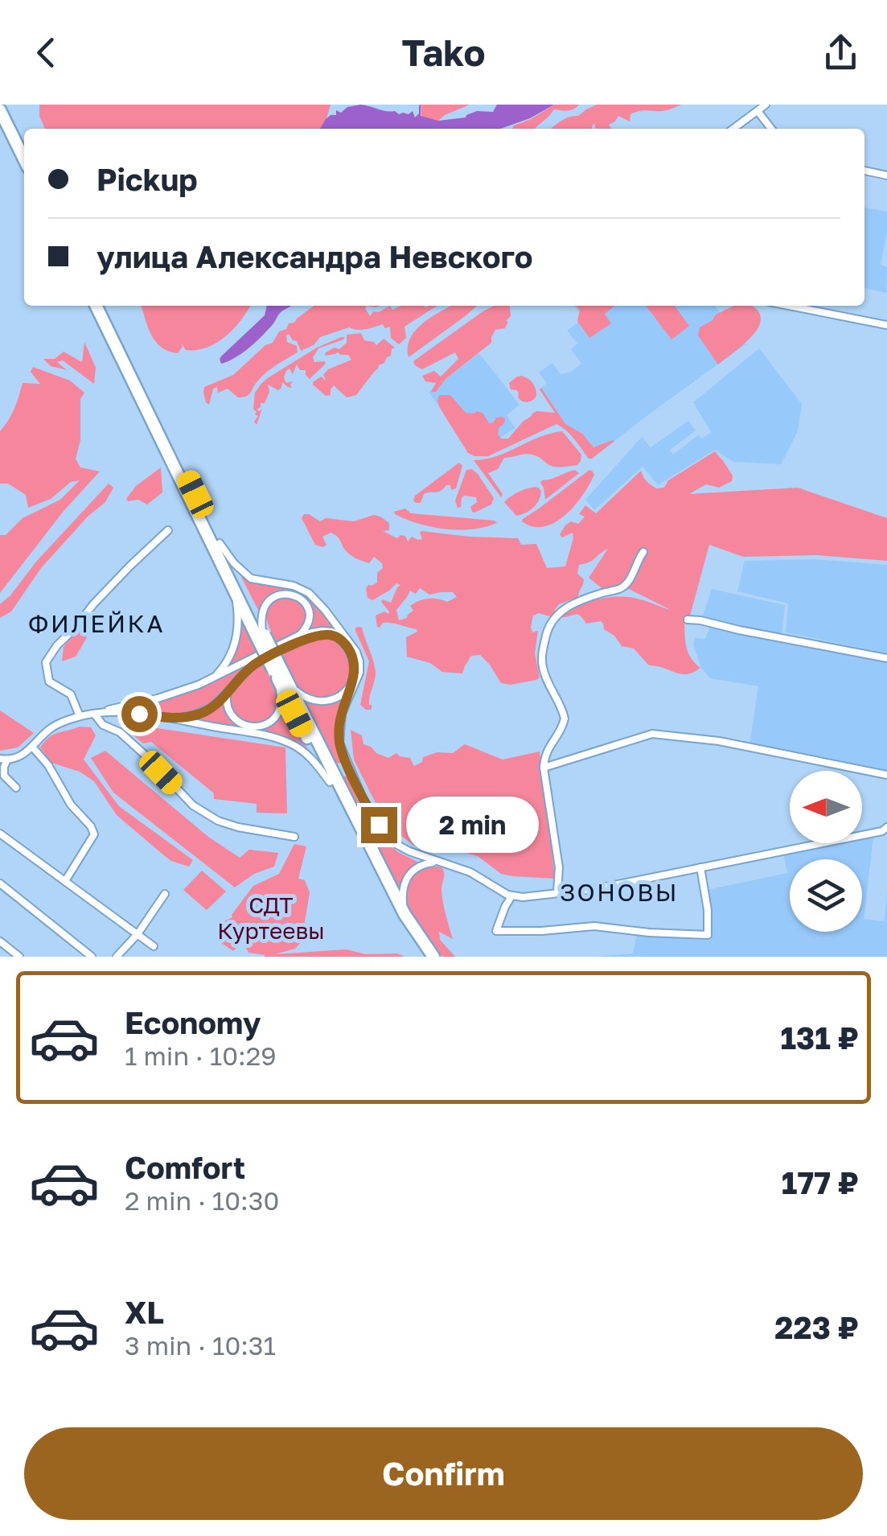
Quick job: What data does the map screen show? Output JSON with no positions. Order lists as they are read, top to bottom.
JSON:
{
  "districts": ["ФИЛЕЙКА", "ЗОНОВЫ"],
  "parks": ["СДТ Куртеевы"],
  "north": "left",
  "page": {
    "header": "Tako",
    "banner": ["Pickup", "улица Александра Невского"],
    "bubble": "2 min",
    "list": [
      {
        "name": "Economy",
        "note": "1 min · 10:29",
        "value": "131 ₽"
      },
      {
        "name": "Comfort",
        "note": "2 min · 10:30",
        "value": "177 ₽"
      },
      {
        "name": "XL",
        "note": "3 min · 10:31",
        "value": "223 ₽"
      }
    ],
    "buttons": "Confirm"
  }
}
